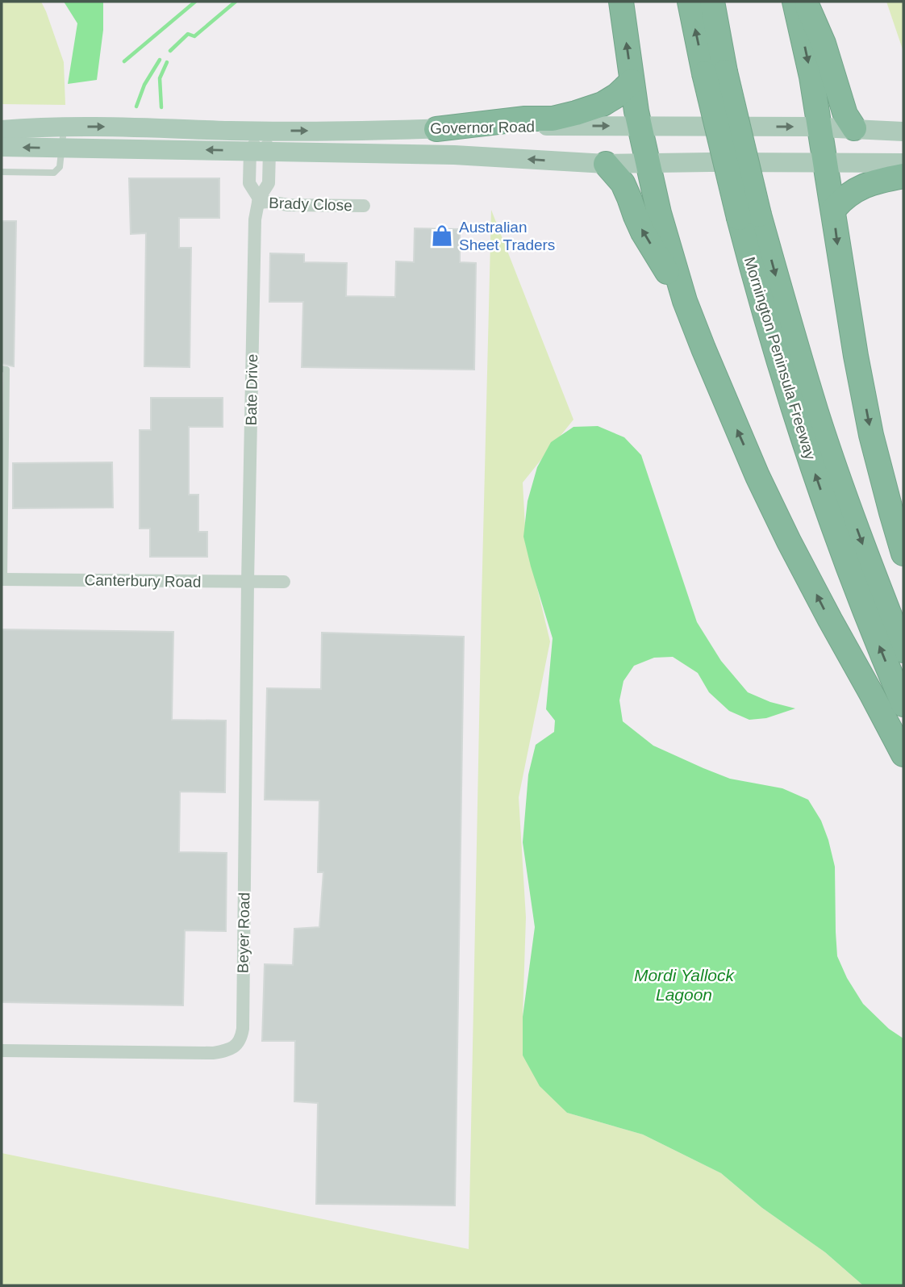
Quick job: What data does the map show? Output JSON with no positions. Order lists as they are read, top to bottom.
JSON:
{
  "streets": {
    "highway": ["Mornington Peninsula Freeway"],
    "main road": ["Governor Road"],
    "street": [
      "Brady Close",
      "Bate Drive",
      "Canterbury Road",
      "Beyer Road"
    ]
  },
  "crossings": [
    ["Governor Road", "Bate Drive"],
    ["Brady Close", "Bate Drive"],
    ["Bate Drive", "Canterbury Road"],
    ["Bate Drive", "Beyer Road"],
    ["Canterbury Road", "Beyer Road"]
  ],
  "water": ["Mordi Yallock Lagoon"],
  "places": {
    "shop": ["Australian Sheet Traders"]
  }
}
